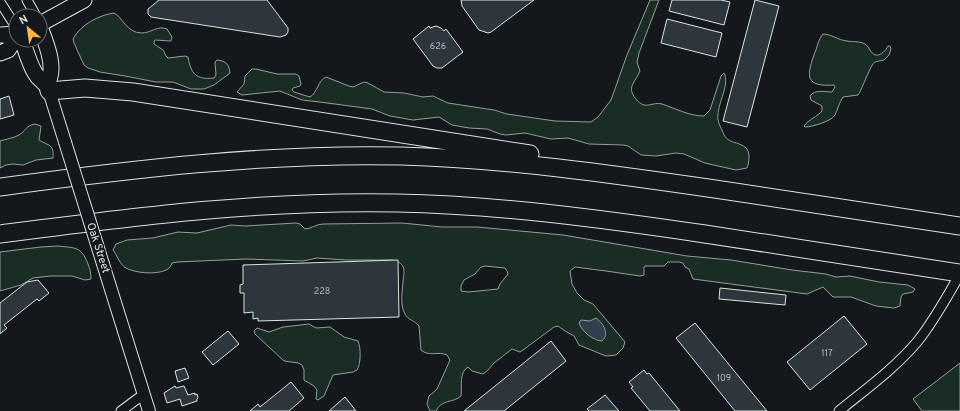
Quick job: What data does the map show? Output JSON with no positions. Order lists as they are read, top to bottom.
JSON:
{
  "streets": {
    "main road": ["Oak Street"]
  },
  "house_numbers": [
    "626",
    "228",
    "117",
    "109"
  ],
  "north": "top left"
}
